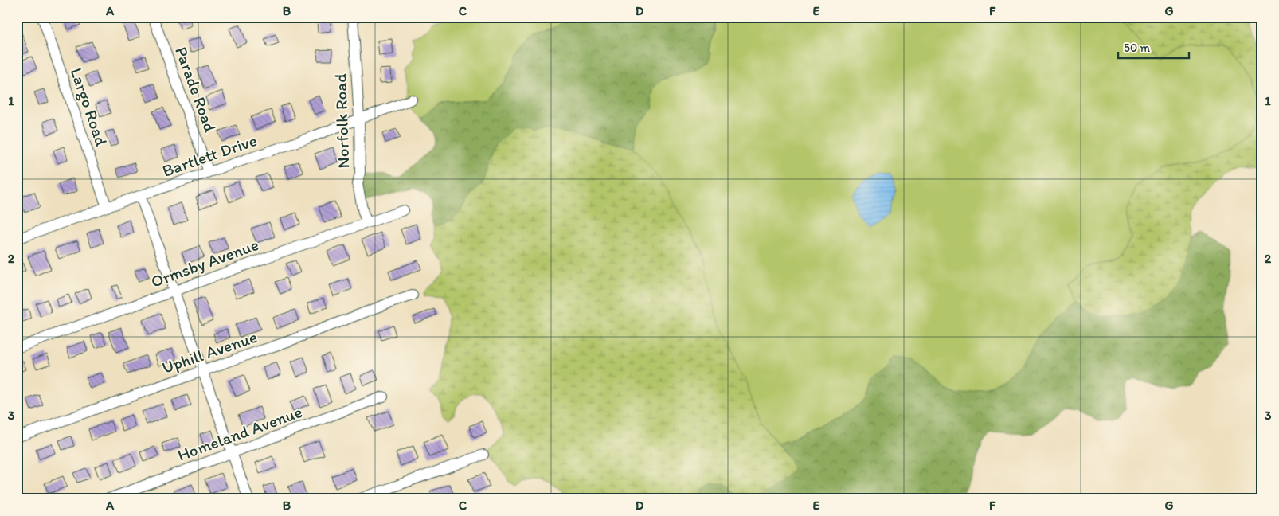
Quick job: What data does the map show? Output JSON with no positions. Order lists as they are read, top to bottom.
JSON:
{
  "streets": {
    "street": [
      "Parade Road",
      "Largo Road",
      "Norfolk Road",
      "Bartlett Drive",
      "Ormsby Avenue",
      "Uphill Avenue",
      "Homeland Avenue"
    ]
  },
  "crossings": [
    ["Parade Road", "Bartlett Drive"],
    ["Largo Road", "Bartlett Drive"],
    ["Norfolk Road", "Bartlett Drive"],
    ["Norfolk Road", "Ormsby Avenue"]
  ],
  "scale_bar": "50 m",
  "grid": {
    "columns": [
      "A",
      "B",
      "C",
      "D",
      "E",
      "F",
      "G"
    ],
    "rows": ["1", "2", "3"]
  }
}
